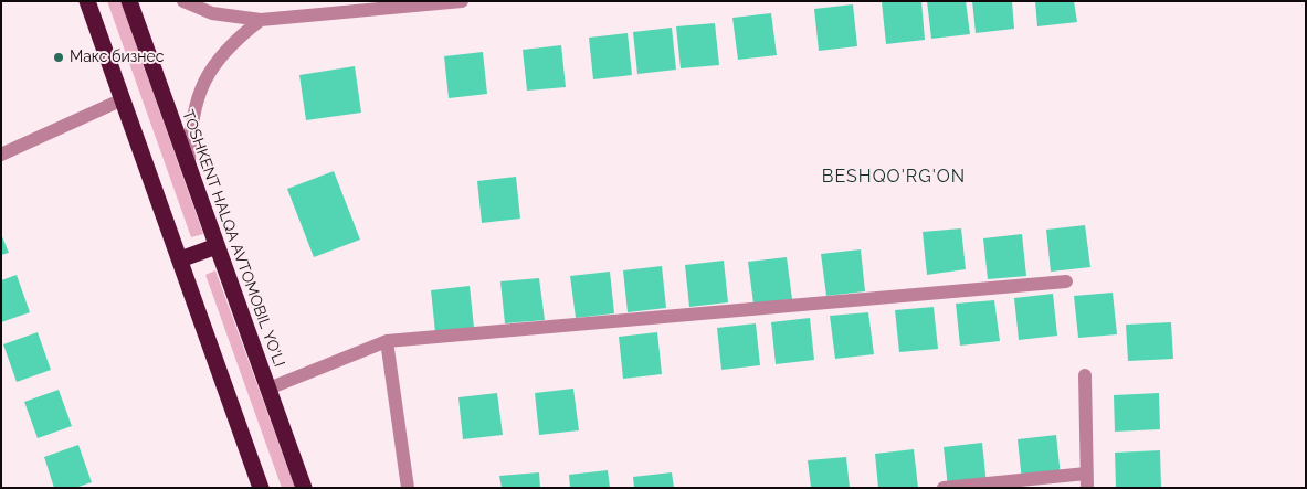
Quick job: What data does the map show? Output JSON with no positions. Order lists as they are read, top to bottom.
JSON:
{
  "streets": {
    "highway": ["TOSHKENT HALQA AVTOMOBIL YO'LI"]
  },
  "districts": ["BESHQO'RG'ON"],
  "places": ["Макс бизнес"]
}
